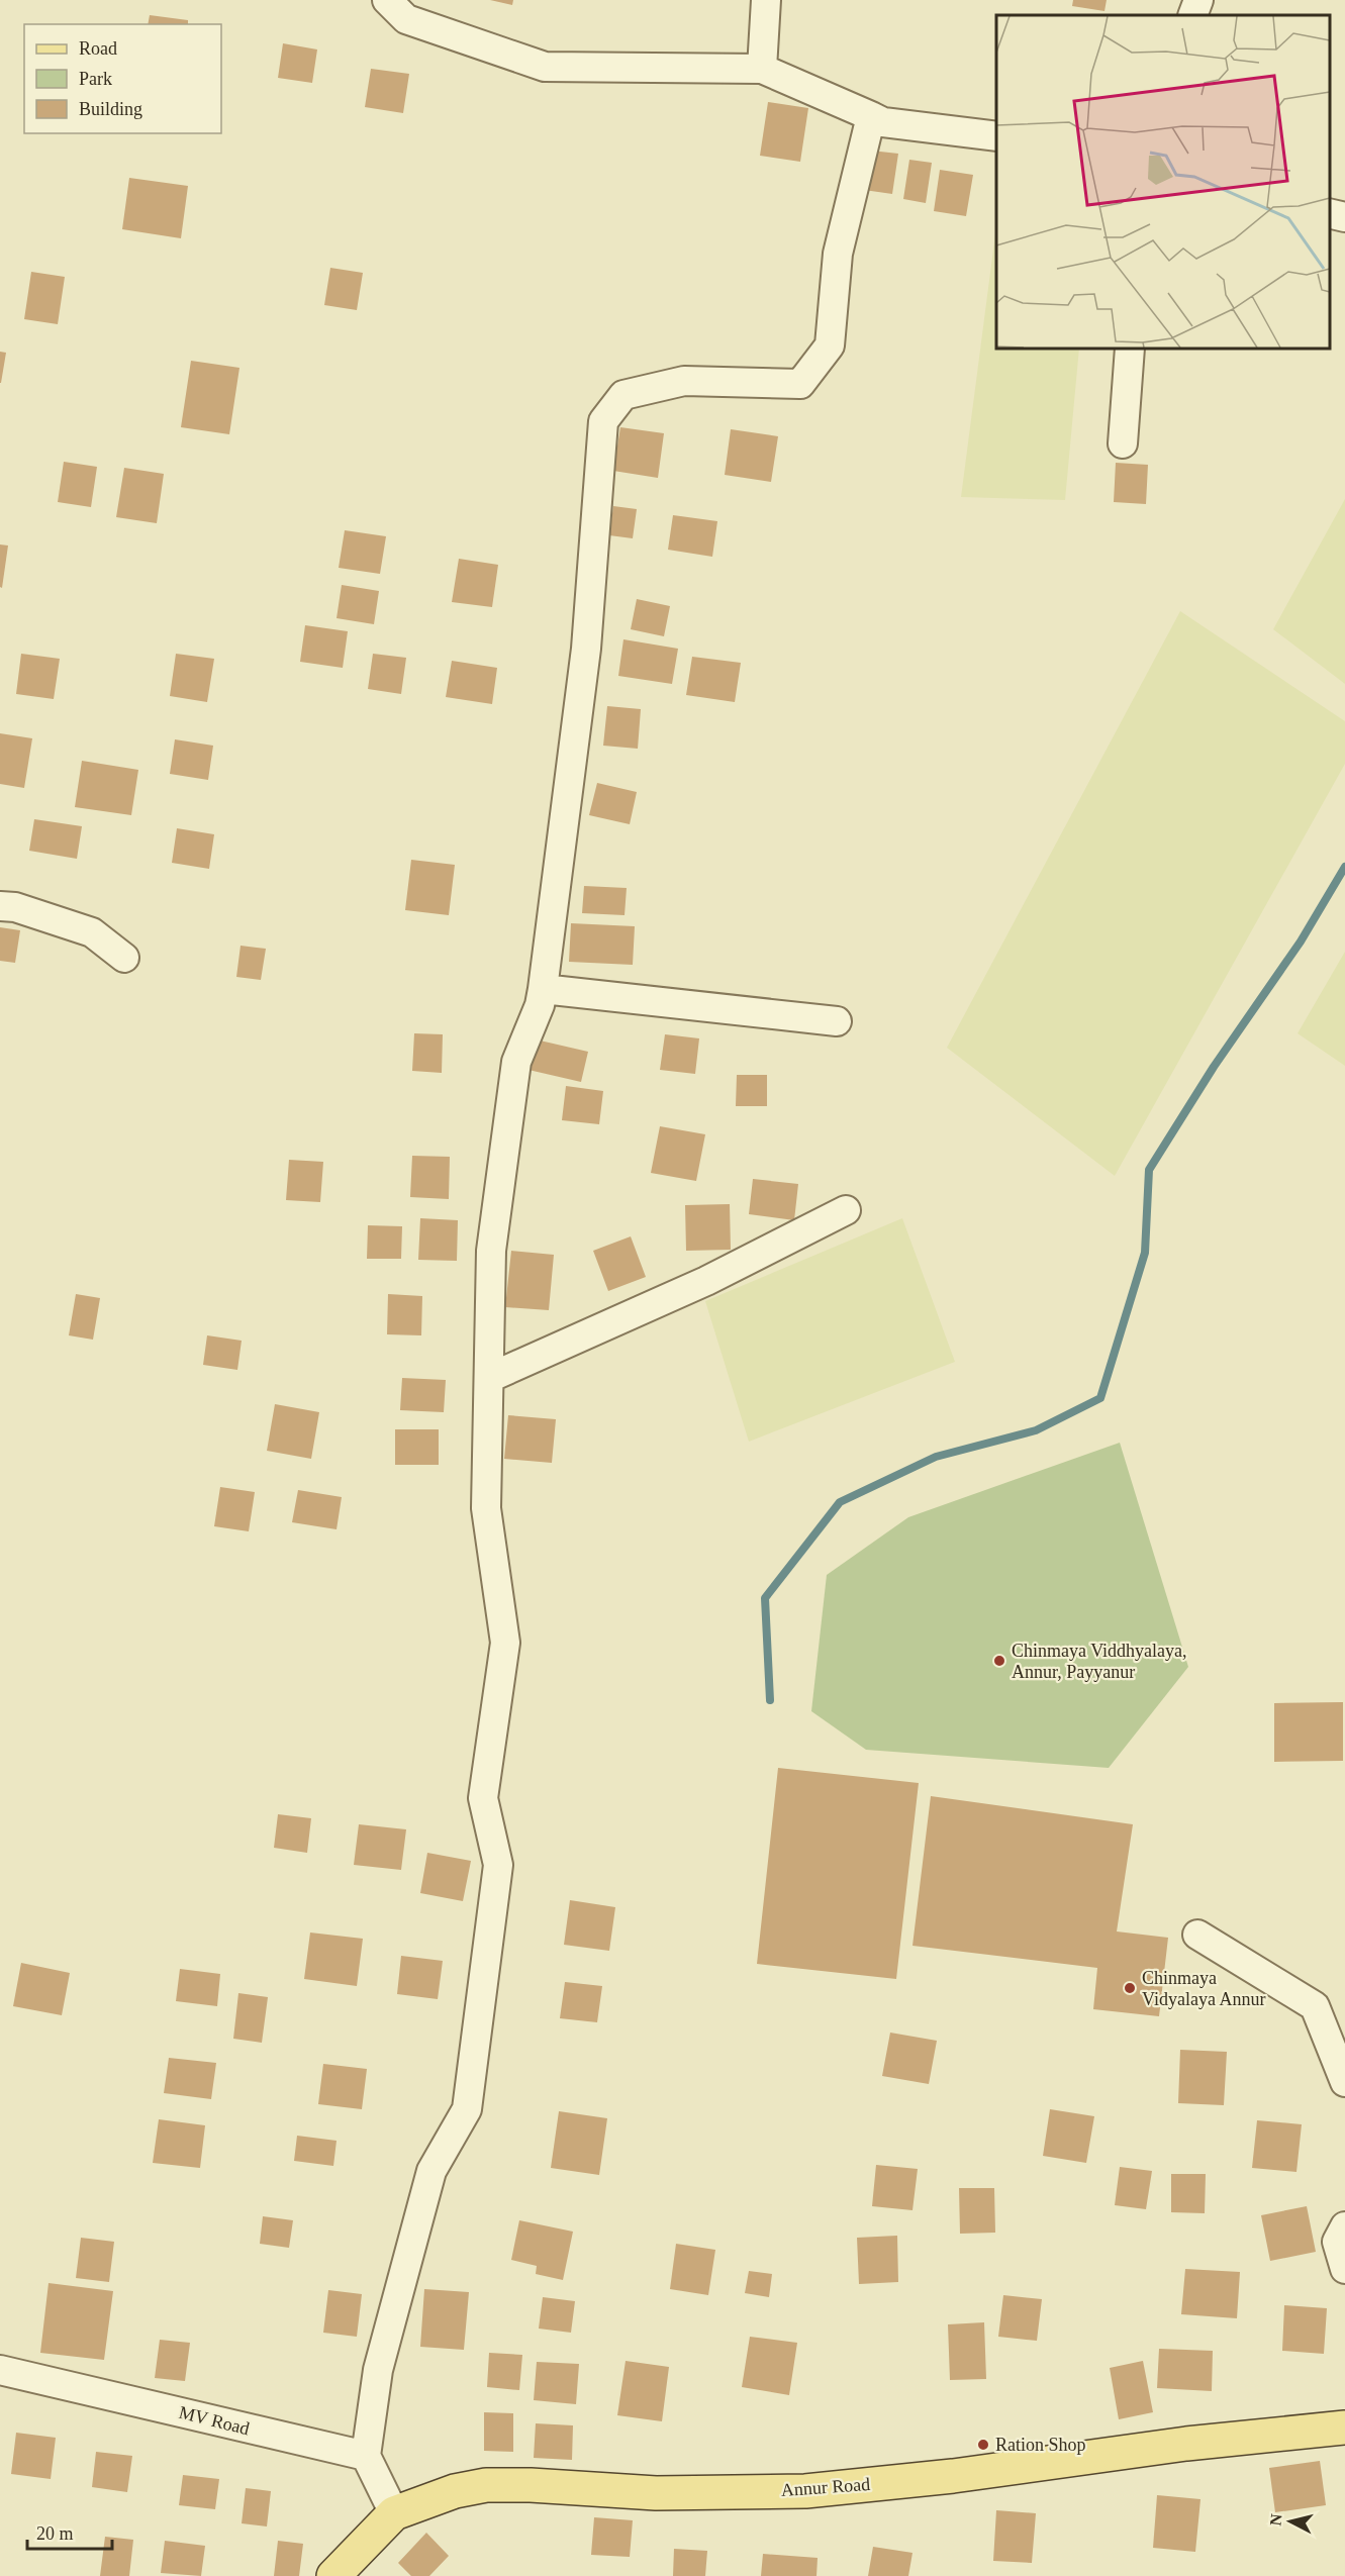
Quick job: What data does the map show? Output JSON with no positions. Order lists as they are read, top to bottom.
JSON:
{
  "streets": {
    "main road": ["Annur Road"],
    "street": ["MV Road"]
  },
  "places": ["Chinmaya Viddhyalaya, Annur, Payyanur", "Chinmaya Vidyalaya Annur", "Ration Shop"],
  "legend": ["Road", "Park", "Building"],
  "scale_bar": "20 m",
  "north": "left"
}
